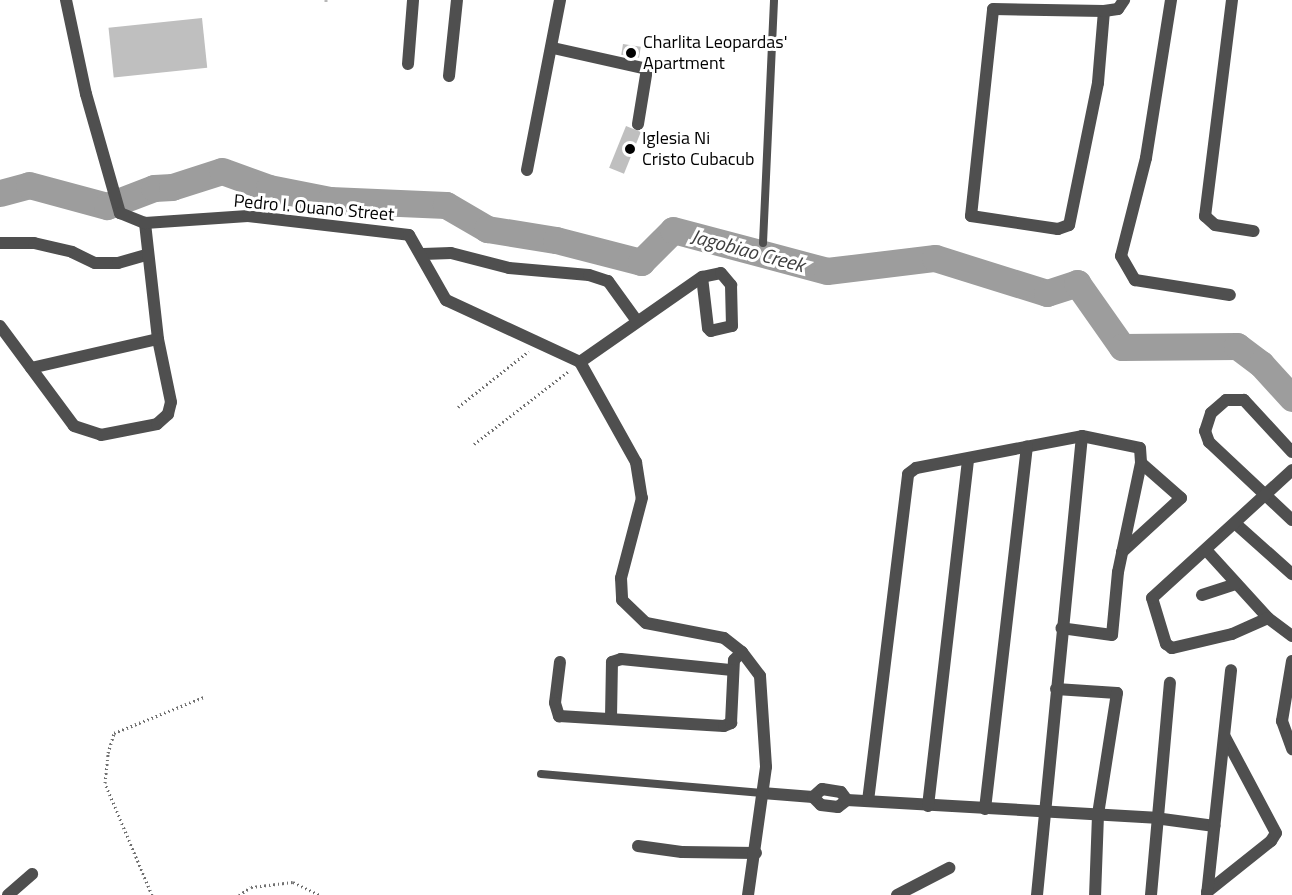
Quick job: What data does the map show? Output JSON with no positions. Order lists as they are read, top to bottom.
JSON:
{
  "streets": {
    "street": ["Pedro I. Ouano Street"]
  },
  "water": ["Jagobiao Creek"],
  "places": ["Charlita Leopardas' Apartment", "Iglesia Ni Cristo Cubacub"]
}
